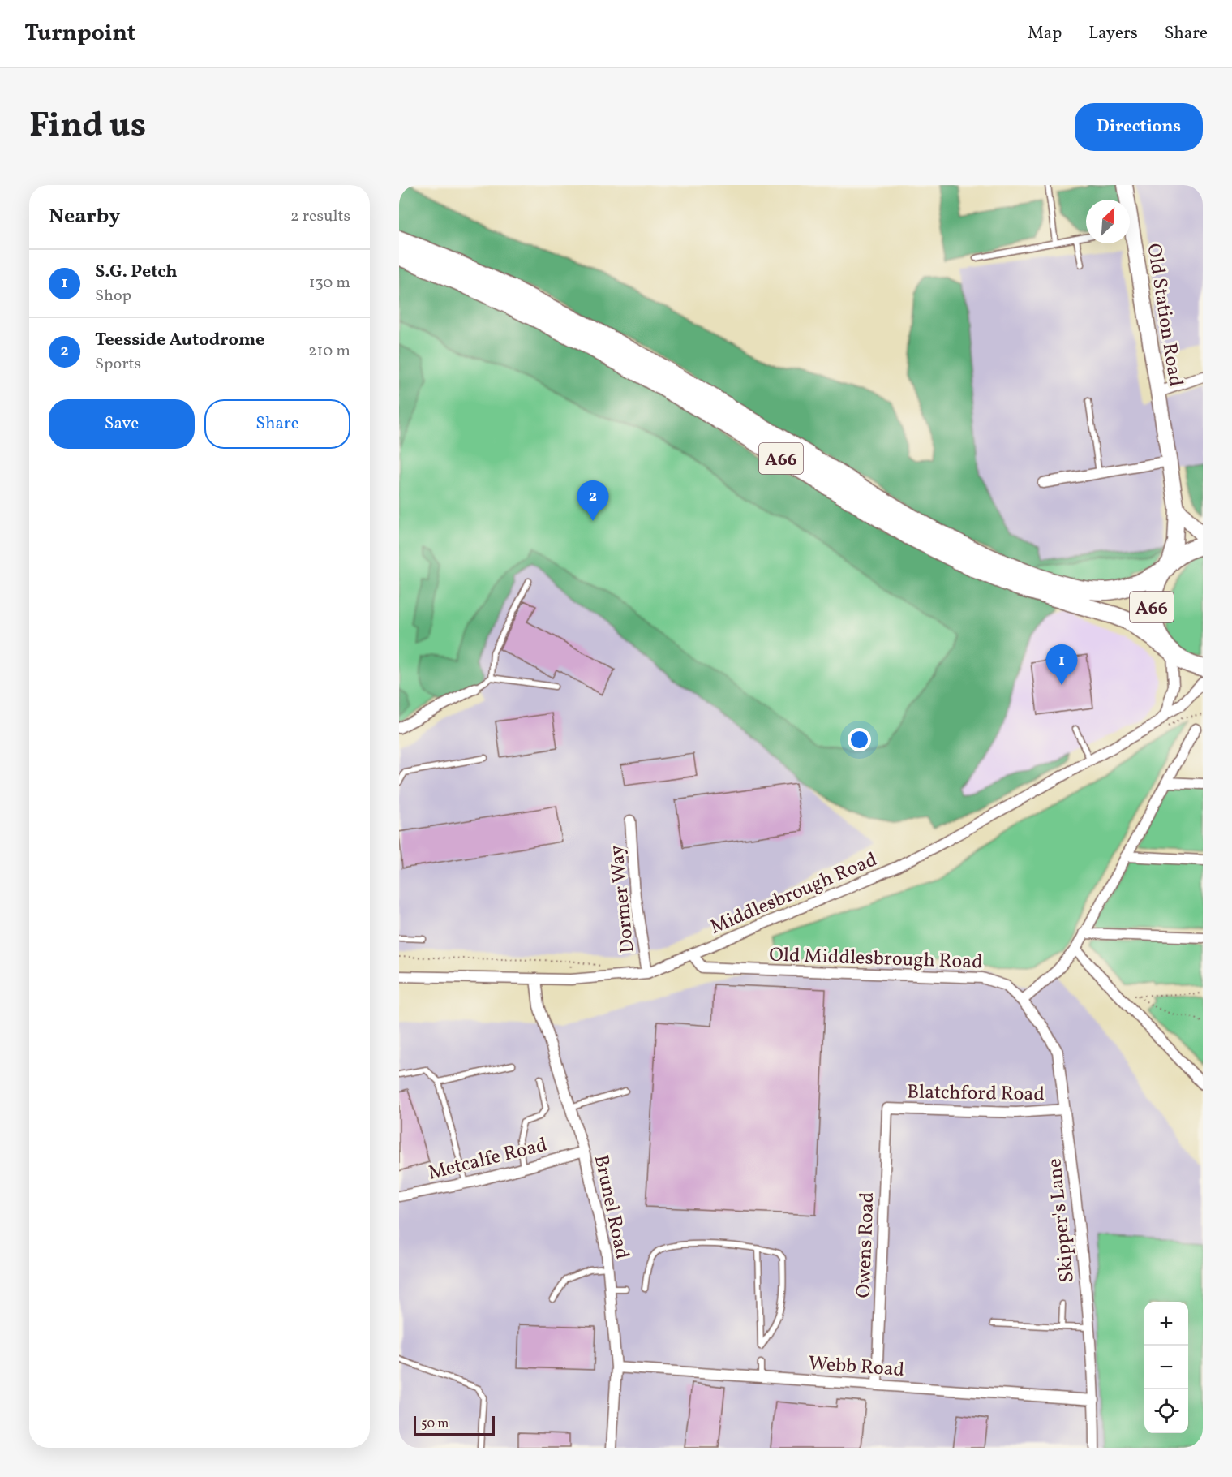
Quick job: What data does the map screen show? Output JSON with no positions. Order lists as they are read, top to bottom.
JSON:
{
  "streets": {
    "highway": ["A66"],
    "main road": ["Old Station Road"],
    "street": [
      "Middlesbrough Road",
      "Dormer Way",
      "Old Middlesbrough Road",
      "Blatchford Road",
      "Metcalfe Road",
      "Brunel Road",
      "Skipper's Lane",
      "Owens Road",
      "Webb Road"
    ]
  },
  "crossings": [
    ["Old Station Road", "A66"],
    ["A66", "Middlesbrough Road"],
    ["Middlesbrough Road", "Dormer Way"],
    ["Middlesbrough Road", "Old Middlesbrough Road"],
    ["Middlesbrough Road", "Brunel Road"],
    ["Old Middlesbrough Road", "Skipper's Lane"],
    ["Blatchford Road", "Skipper's Lane"],
    ["Blatchford Road", "Owens Road"],
    ["Metcalfe Road", "Brunel Road"],
    ["Brunel Road", "Webb Road"],
    ["Skipper's Lane", "Webb Road"],
    ["Owens Road", "Webb Road"]
  ],
  "scale_bar": "50 m",
  "north": "top right",
  "page": {
    "header": "Turnpoint",
    "nav": ["Map", "Layers", "Share"],
    "title": "Find us",
    "buttons": [
      "Directions",
      ["Save", "Share"]
    ],
    "heading": ["Nearby", "2 results"],
    "list": [
      {
        "mark": "1",
        "name": "S.G. Petch",
        "note": "Shop",
        "value": "130 m"
      },
      {
        "mark": "2",
        "name": "Teesside Autodrome",
        "note": "Sports",
        "value": "210 m"
      }
    ],
    "pins": ["2", "1"],
    "map_buttons": ["+", "−"],
    "scale": "50 m"
  }
}
